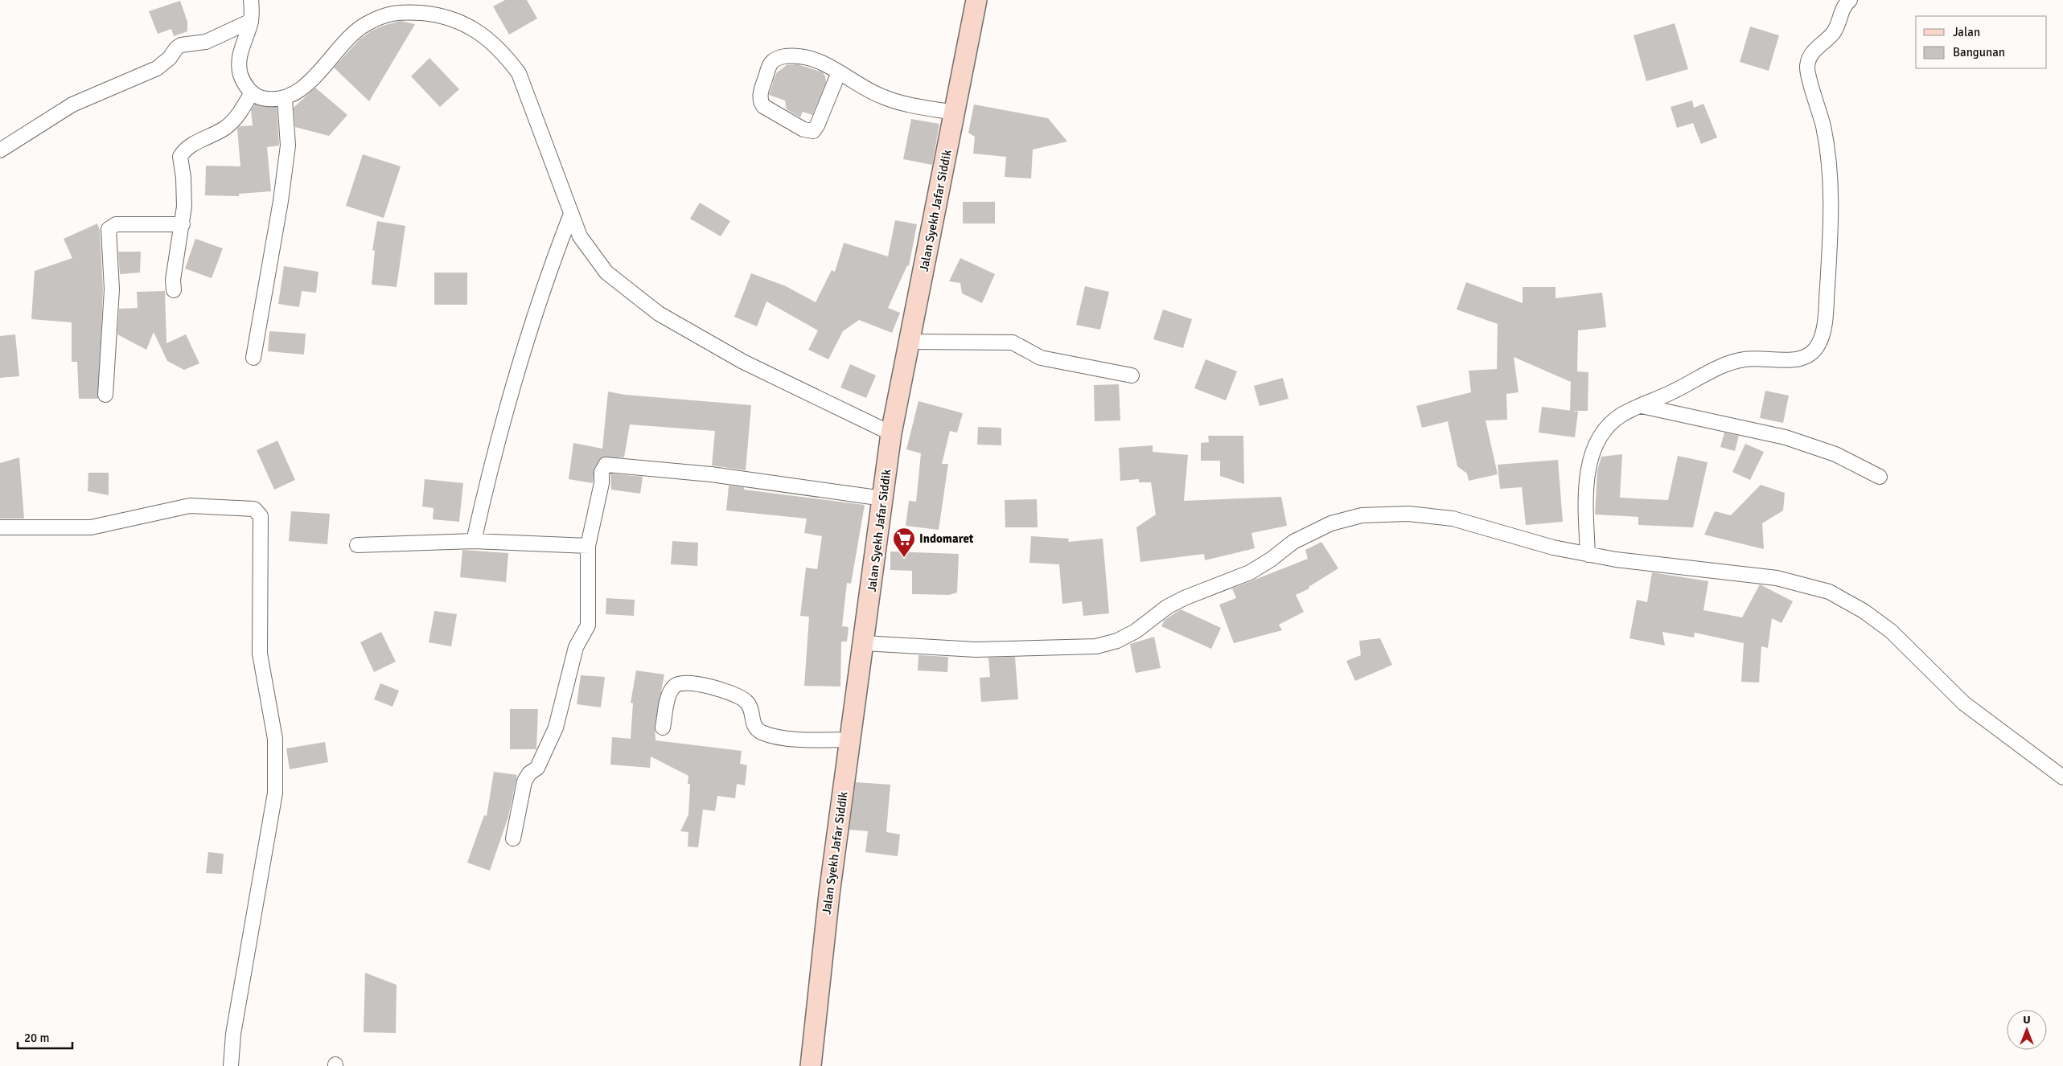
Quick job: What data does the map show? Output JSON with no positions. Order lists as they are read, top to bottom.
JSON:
{
  "streets": {
    "main road": ["Jalan Syekh Jafar Siddik"]
  },
  "places": {
    "supermarket": ["Indomaret"]
  },
  "legend": ["Jalan", "Bangunan"],
  "scale_bar": "20 m",
  "north": "top"
}
